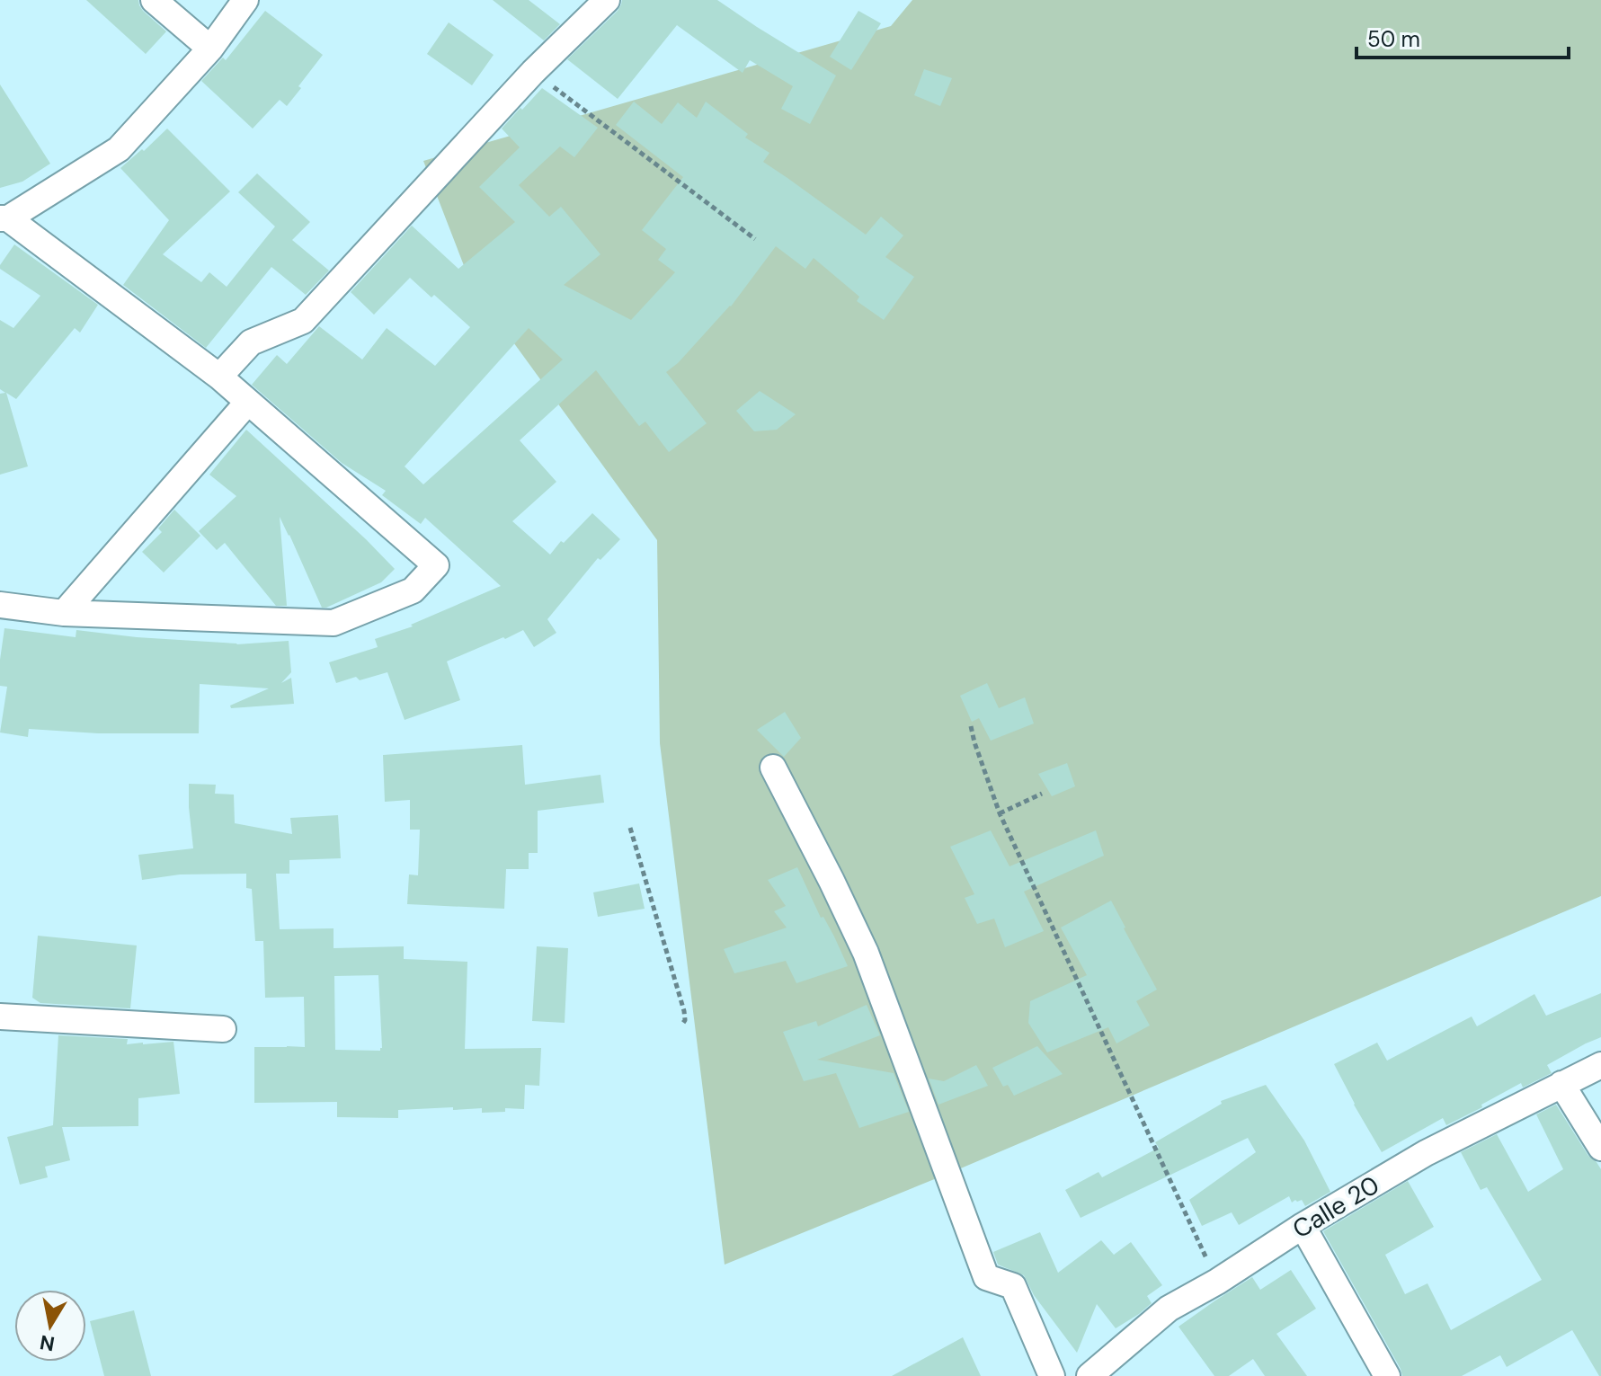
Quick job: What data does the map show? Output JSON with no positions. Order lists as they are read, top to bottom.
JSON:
{
  "streets": {
    "street": ["Calle 20"]
  },
  "scale_bar": "50 m",
  "north": "bottom"
}
